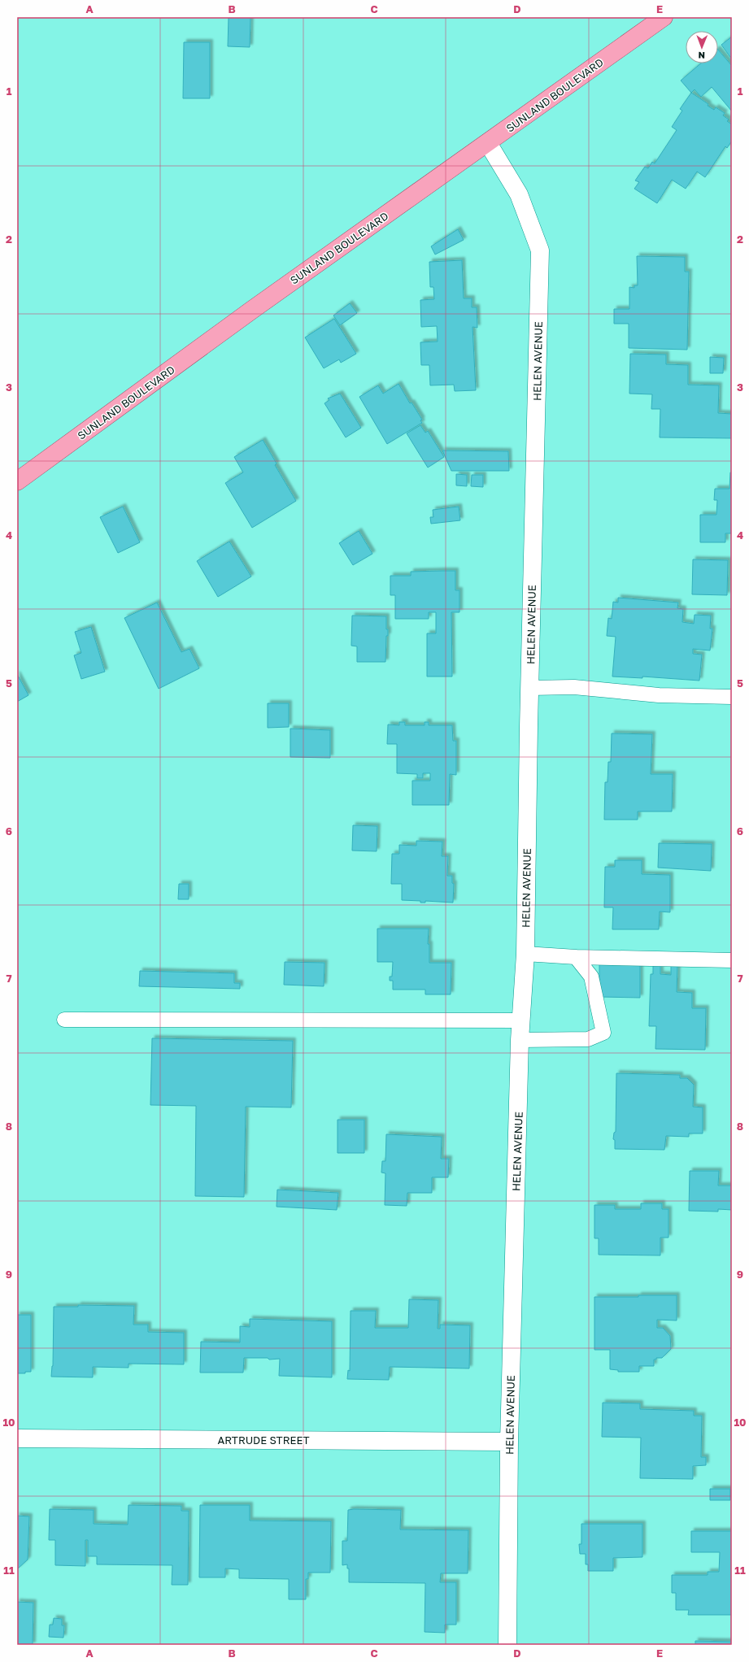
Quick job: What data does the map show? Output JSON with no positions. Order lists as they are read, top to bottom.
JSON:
{
  "streets": {
    "main road": ["SUNLAND BOULEVARD"],
    "street": ["HELEN AVENUE", "ARTRUDE STREET"]
  },
  "crossings": [
    ["SUNLAND BOULEVARD", "HELEN AVENUE"],
    ["HELEN AVENUE", "ARTRUDE STREET"]
  ],
  "north": "bottom",
  "grid": {
    "columns": [
      "A",
      "B",
      "C",
      "D",
      "E"
    ],
    "rows": [
      "1",
      "2",
      "3",
      "4",
      "5",
      "6",
      "7",
      "8",
      "9",
      "10",
      "11"
    ]
  }
}
